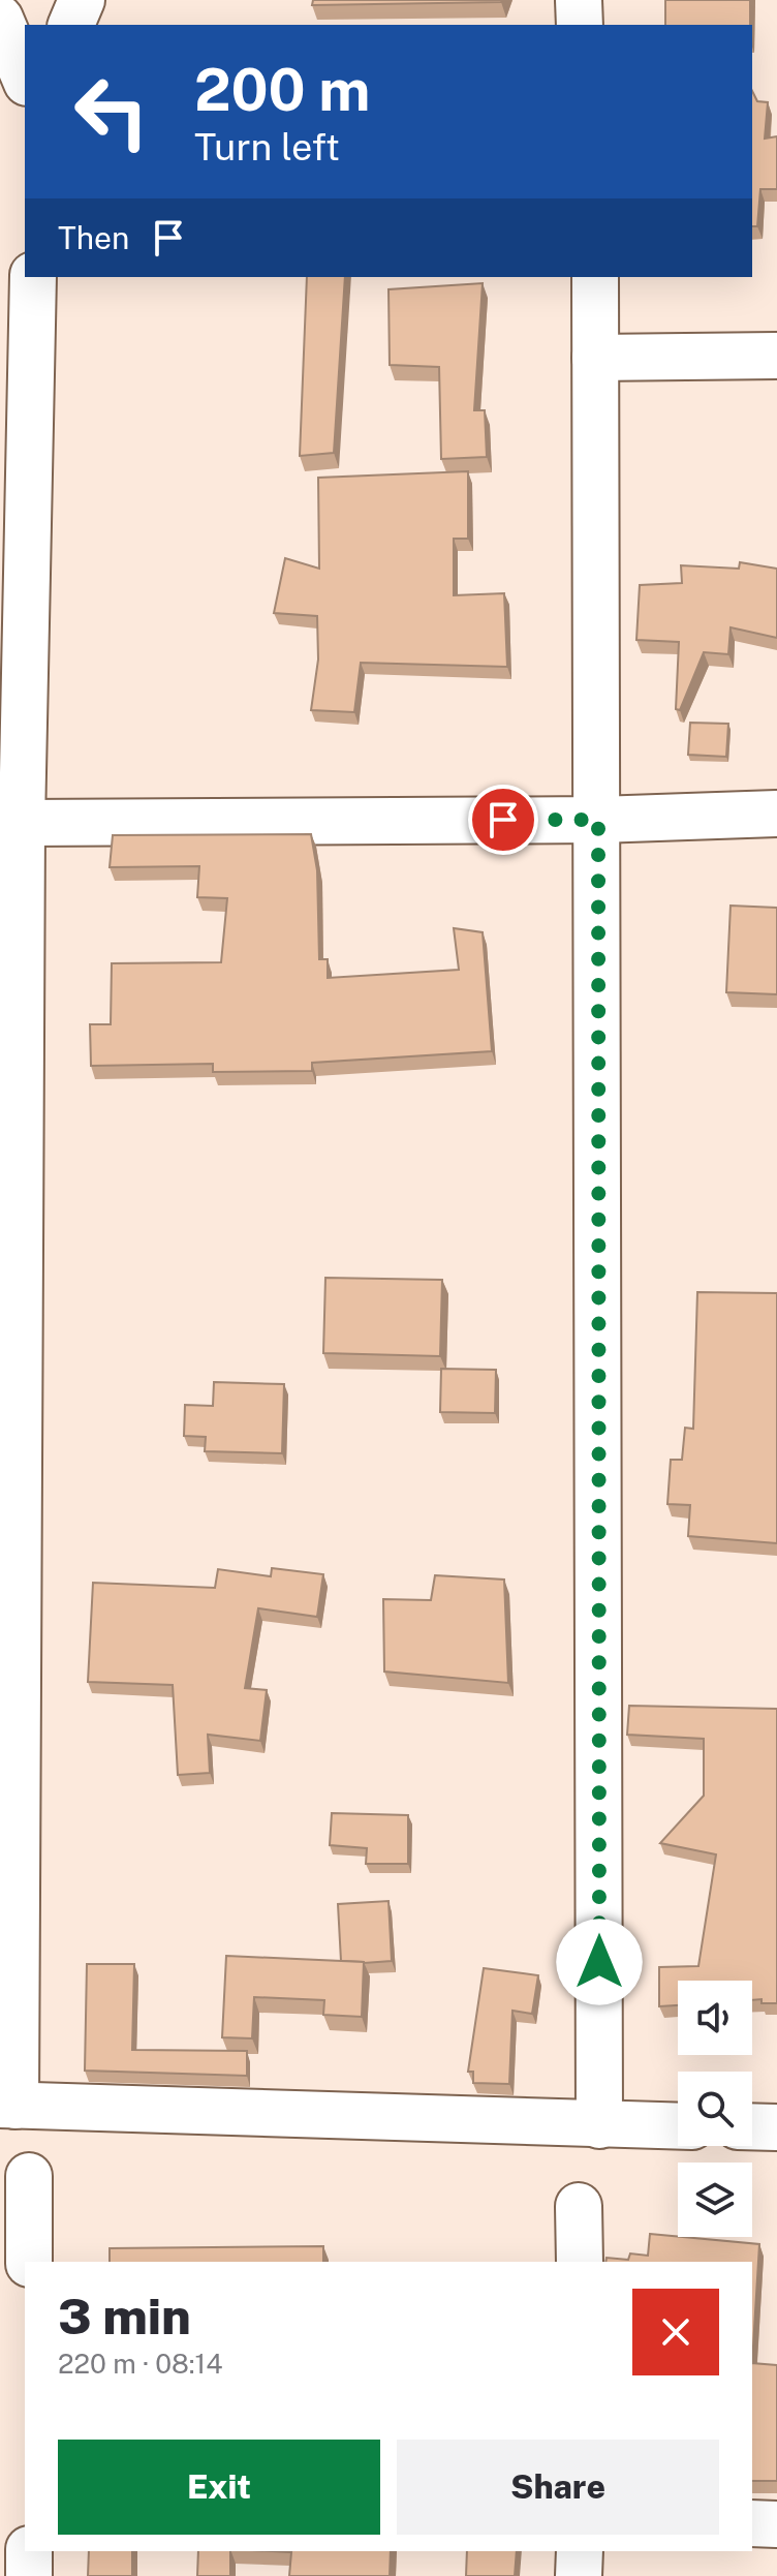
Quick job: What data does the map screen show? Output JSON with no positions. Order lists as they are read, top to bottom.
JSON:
{
  "page": {
    "turn": ["200 m", "Turn left"],
    "then": "Then",
    "heading": ["3 min", "220 m · 08:14"],
    "buttons": ["Exit", "Share"]
  }
}
